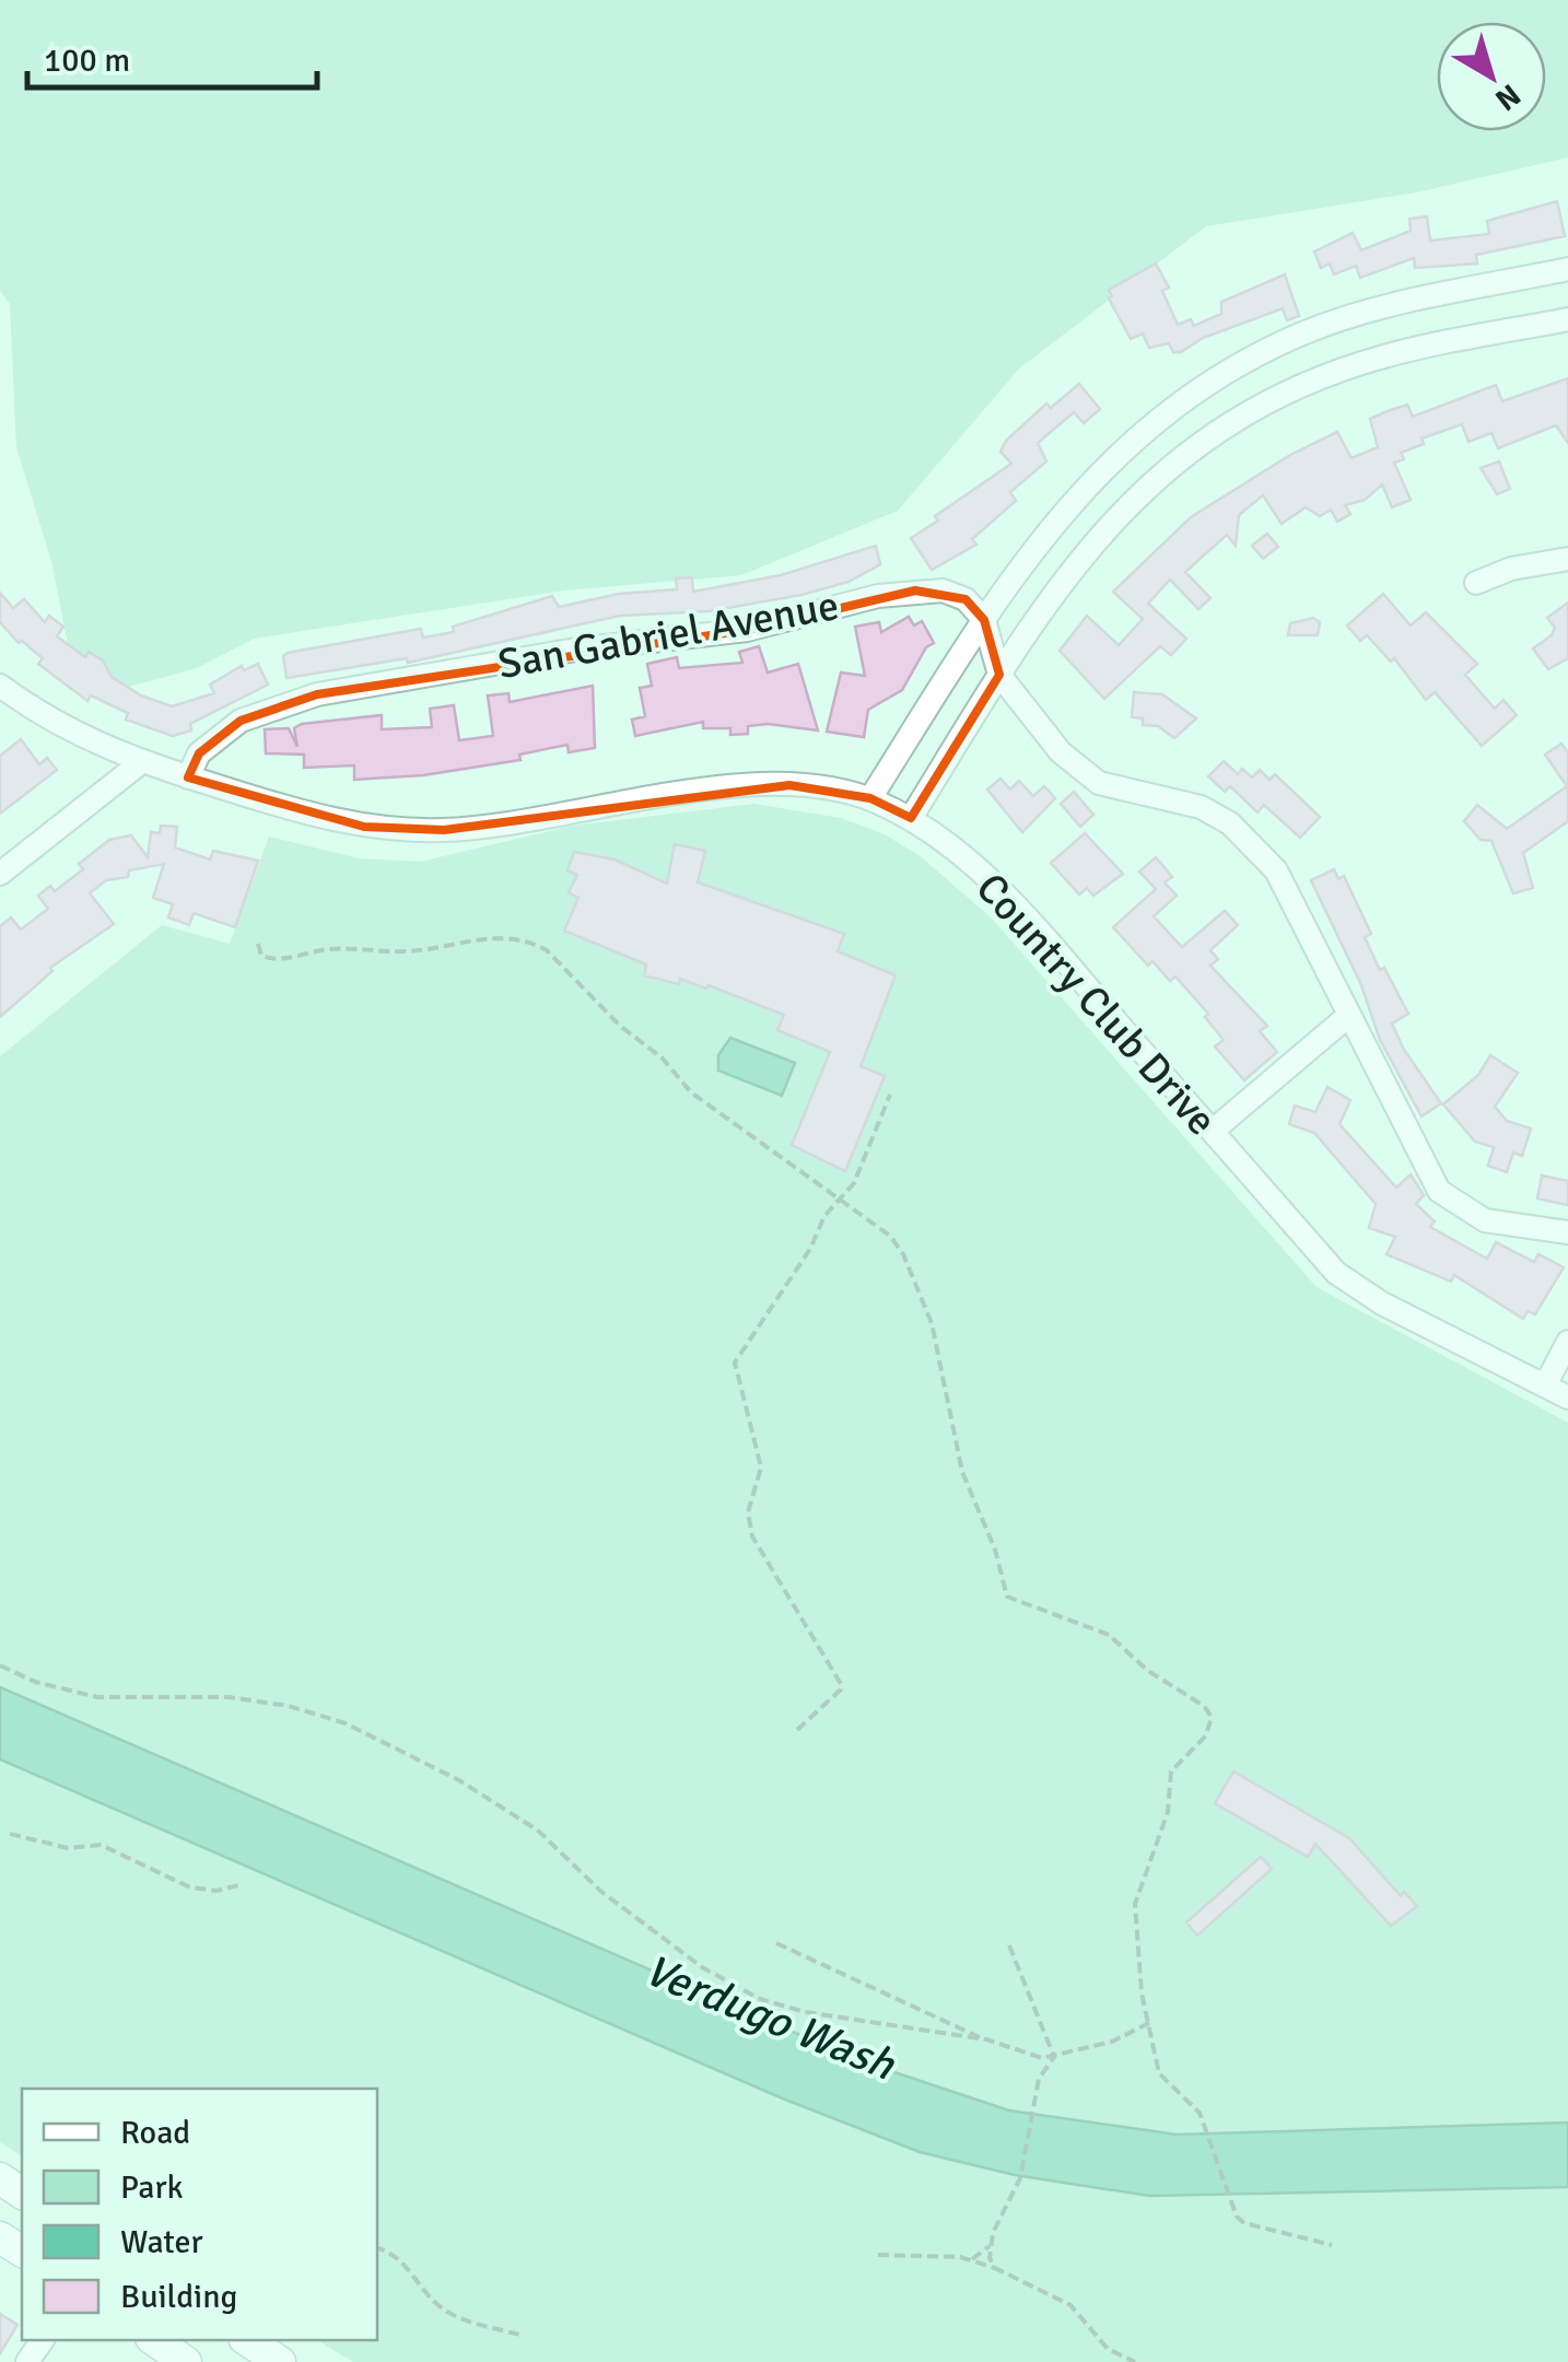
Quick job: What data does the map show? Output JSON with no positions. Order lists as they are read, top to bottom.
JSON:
{
  "streets": {
    "street": ["San Gabriel Avenue", "Country Club Drive"]
  },
  "crossings": [
    ["San Gabriel Avenue", "Country Club Drive"]
  ],
  "water": ["Verdugo Wash"],
  "legend": [
    "Road",
    "Park",
    "Water",
    "Building"
  ],
  "scale_bar": "100 m",
  "north": "bottom right"
}
